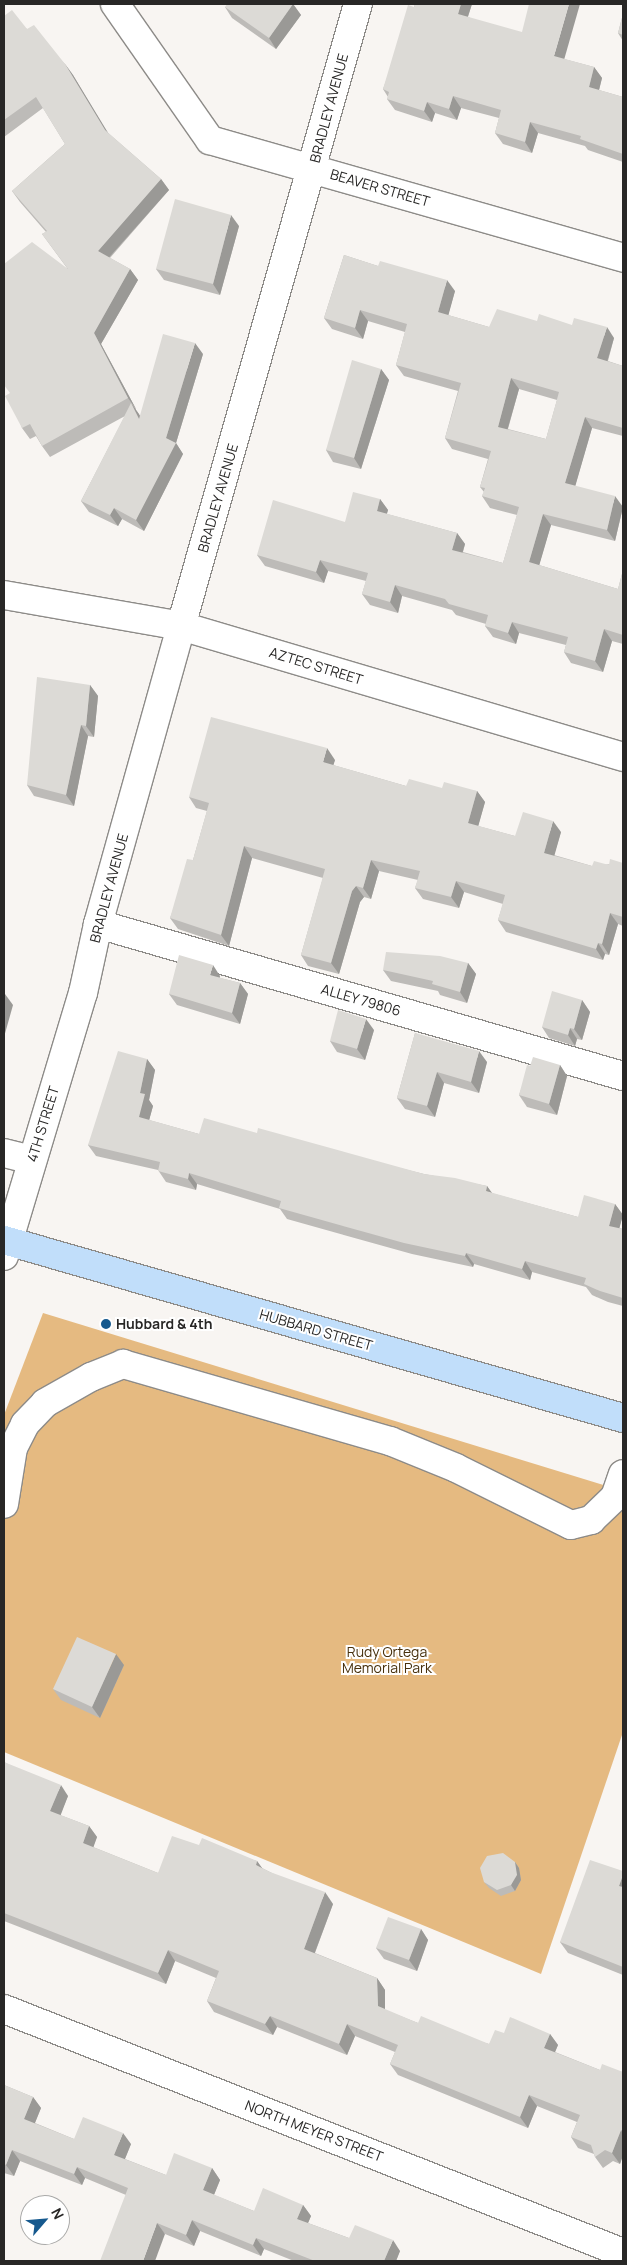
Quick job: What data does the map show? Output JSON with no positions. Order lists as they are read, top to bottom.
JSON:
{
  "streets": {
    "main road": ["HUBBARD STREET"],
    "street": [
      "BRADLEY AVENUE",
      "BEAVER STREET",
      "AZTEC STREET",
      "ALLEY 79806",
      "4TH STREET",
      "NORTH MEYER STREET"
    ]
  },
  "crossings": [
    ["BRADLEY AVENUE", "BEAVER STREET"],
    ["BRADLEY AVENUE", "AZTEC STREET"],
    ["BRADLEY AVENUE", "ALLEY 79806"],
    ["BRADLEY AVENUE", "4TH STREET"],
    ["4TH STREET", "HUBBARD STREET"]
  ],
  "parks": ["Rudy Ortega Memorial Park"],
  "places": ["Hubbard & 4th"],
  "north": "top right"
}
